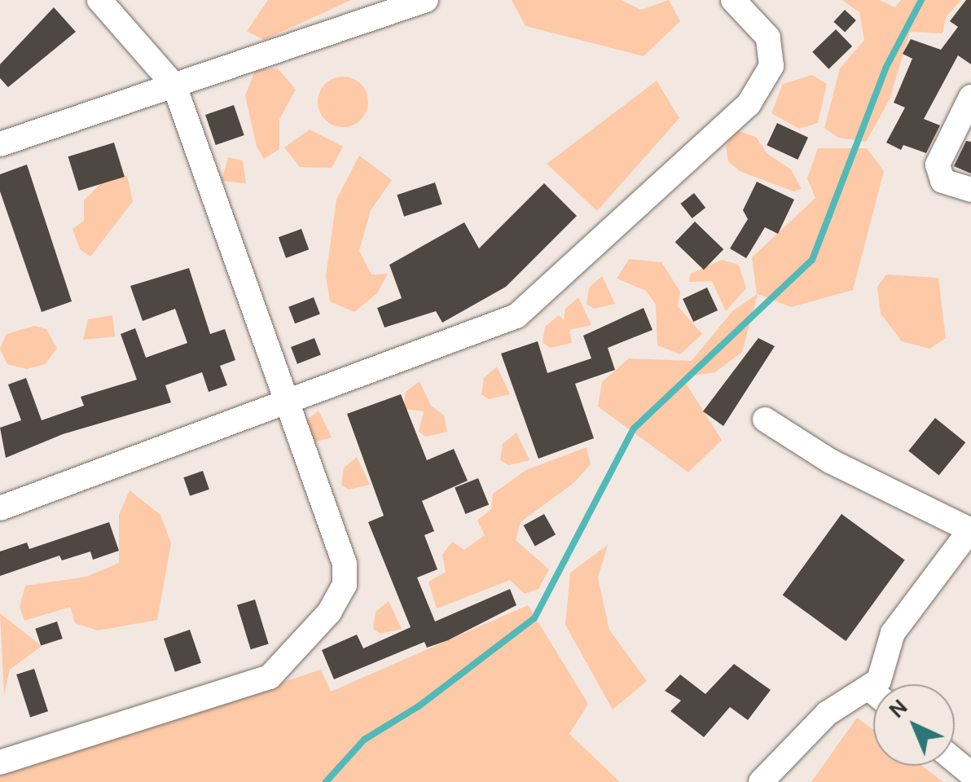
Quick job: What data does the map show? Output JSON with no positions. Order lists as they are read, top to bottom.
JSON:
{
  "north": "top left"
}
